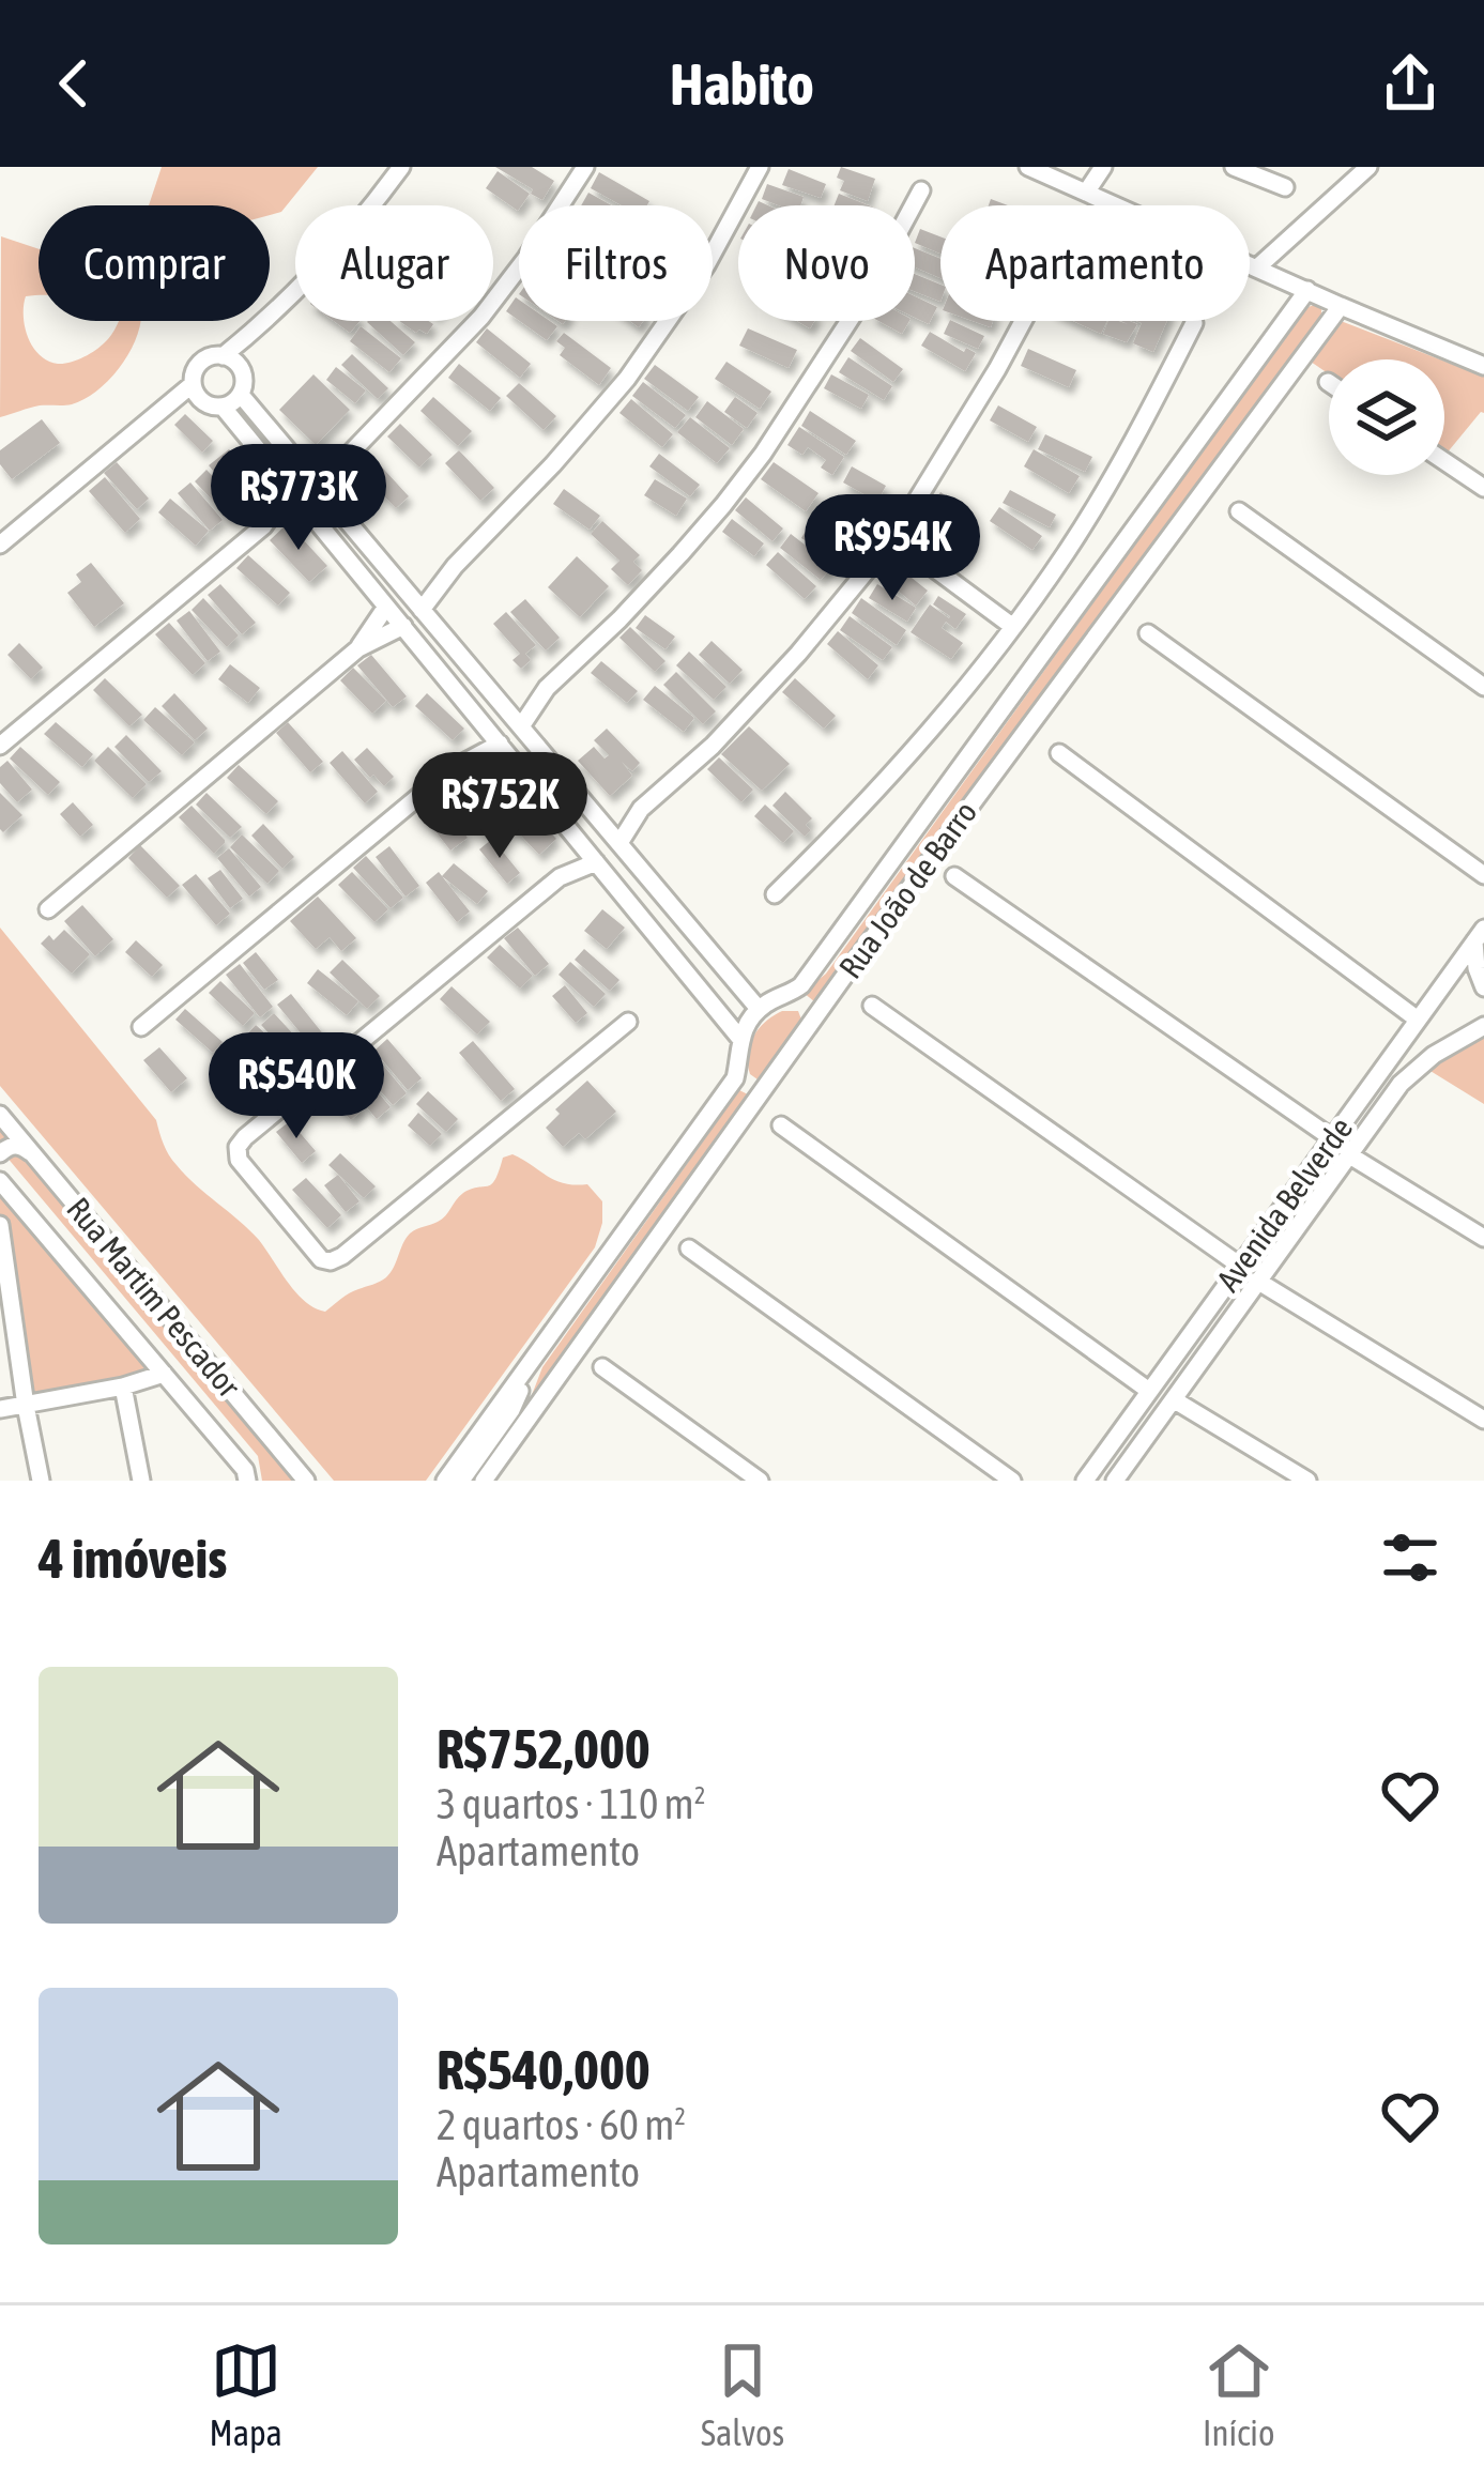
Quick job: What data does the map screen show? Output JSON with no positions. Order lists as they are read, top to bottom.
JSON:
{
  "streets": {
    "street": ["Rua João de Barro", "Avenida Belverde", "Rua Martim Pescador"]
  },
  "page": {
    "header": "Habito",
    "chip": [
      "Comprar",
      "Alugar",
      "Filtros",
      "Novo",
      "Apartamento"
    ],
    "price": [
      "R$773K",
      "R$954K",
      "R$752K",
      "R$540K"
    ],
    "heading": "4 imóveis",
    "list": [
      {
        "name": "R$752,000",
        "note": "3 quartos · 110 m² · Apartamento"
      },
      {
        "name": "R$540,000",
        "note": "2 quartos · 60 m² · Apartamento"
      }
    ],
    "tabs": ["Mapa", "Salvos", "Início"]
  }
}
